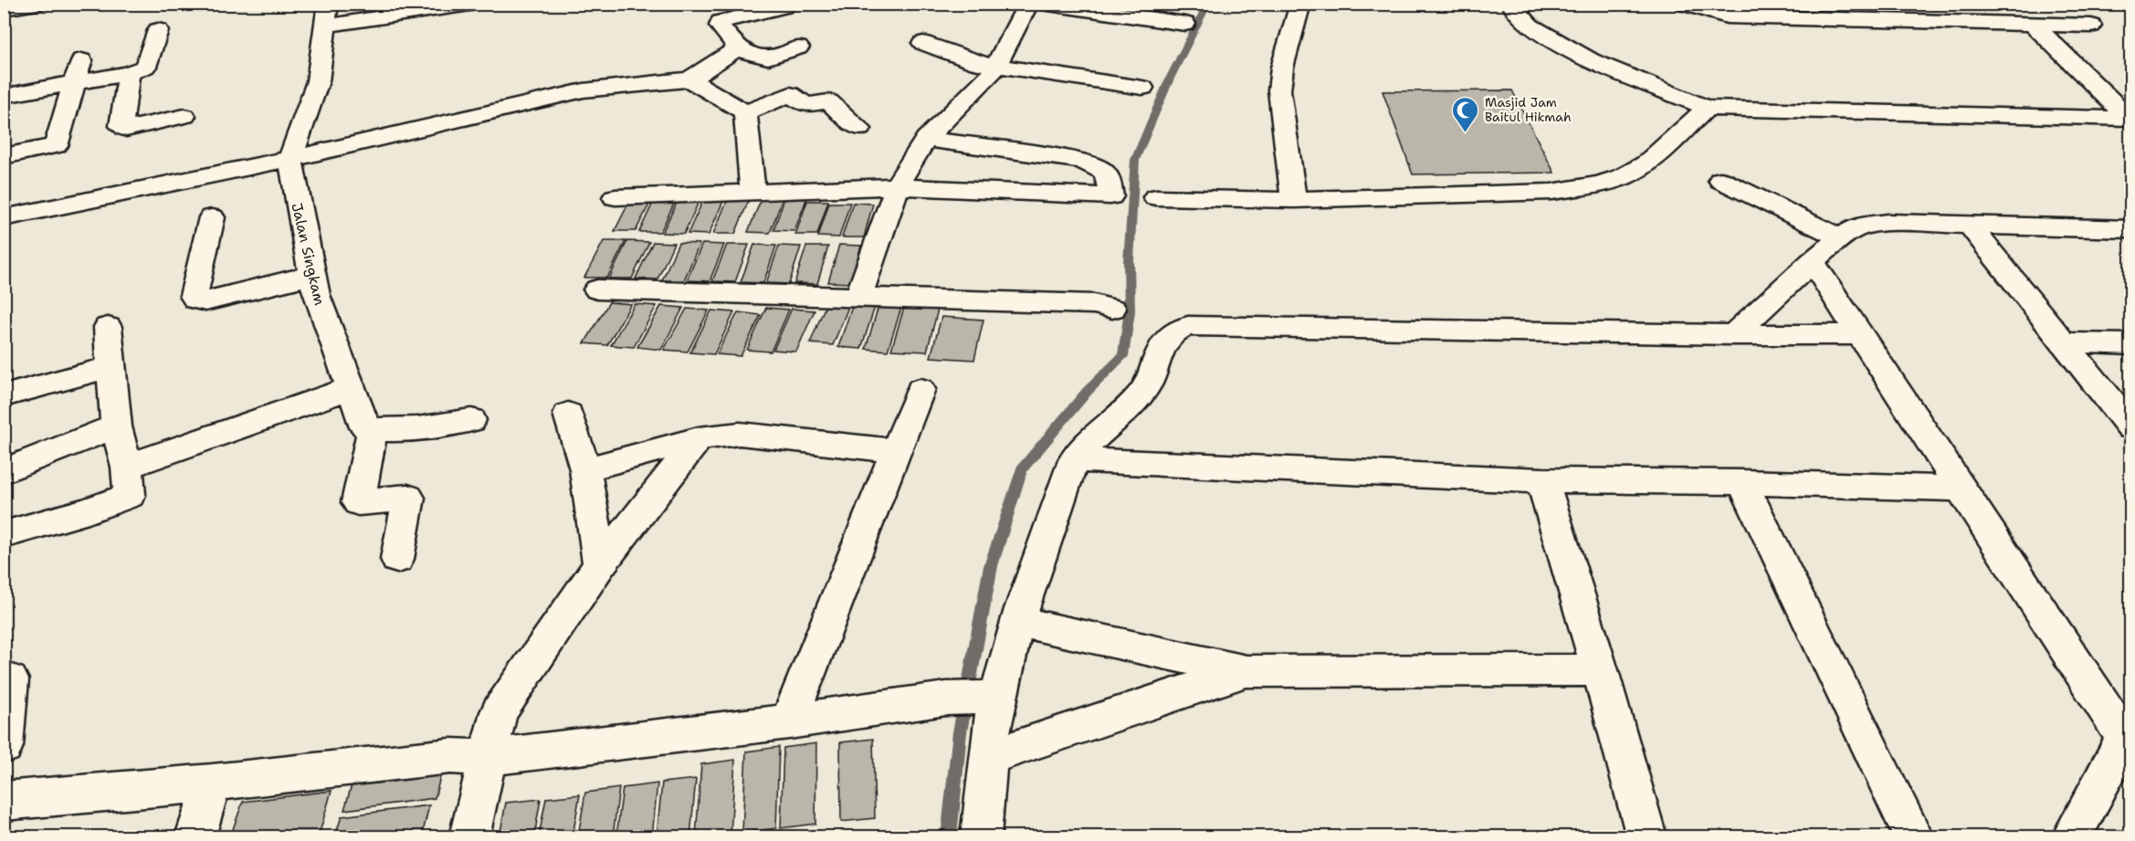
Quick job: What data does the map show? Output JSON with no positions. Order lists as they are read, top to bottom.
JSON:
{
  "streets": {
    "street": ["Jalan Singkam"]
  },
  "places": {
    "mosque": ["Masjid Jam Baitul Hikmah"]
  }
}
